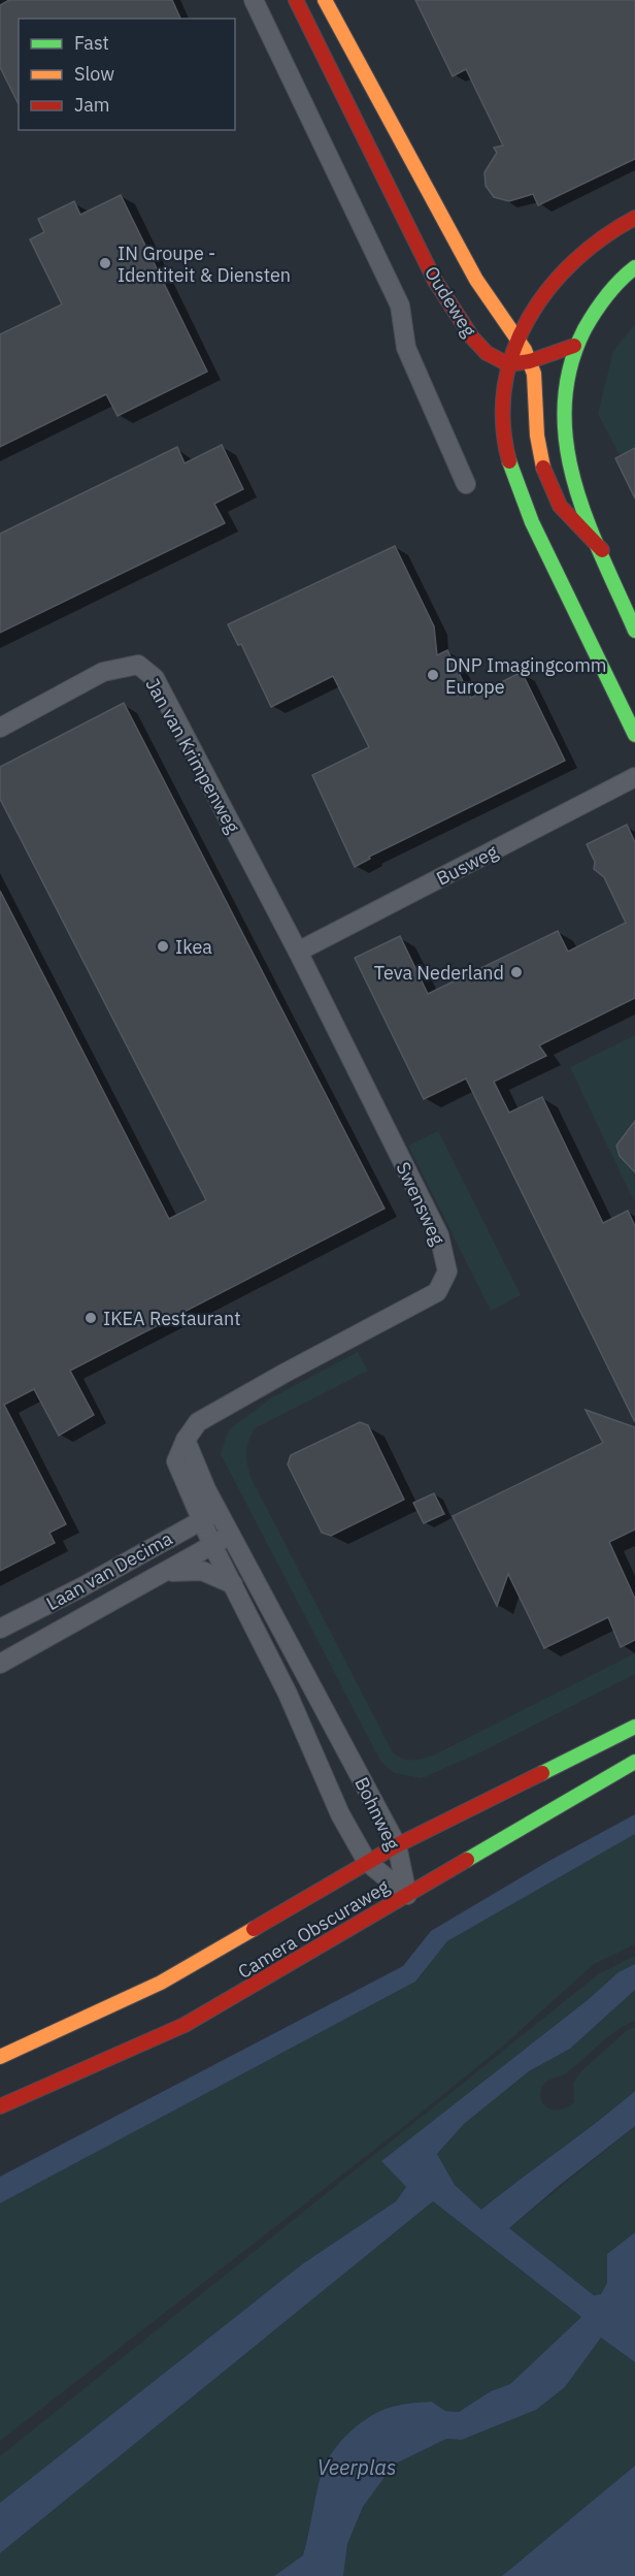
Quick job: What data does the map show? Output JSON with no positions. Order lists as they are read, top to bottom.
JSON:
{
  "streets": {
    "main road": ["Oudeweg", "Camera Obscuraweg"],
    "street": [
      "Jan van Krimpenweg",
      "Busweg",
      "Swensweg",
      "Laan van Decima",
      "Bohnweg"
    ]
  },
  "crossings": [
    ["Jan van Krimpenweg", "Busweg"],
    ["Jan van Krimpenweg", "Swensweg"],
    ["Busweg", "Swensweg"],
    ["Swensweg", "Bohnweg"],
    ["Laan van Decima", "Bohnweg"],
    ["Bohnweg", "Camera Obscuraweg"]
  ],
  "water": ["Veerplas"],
  "places": [
    "IN Groupe - Identiteit & Diensten",
    "DNP Imagingcomm Europe",
    "Ikea",
    "Teva Nederland",
    "IKEA Restaurant"
  ],
  "legend": ["Fast", "Slow", "Jam"]
}
